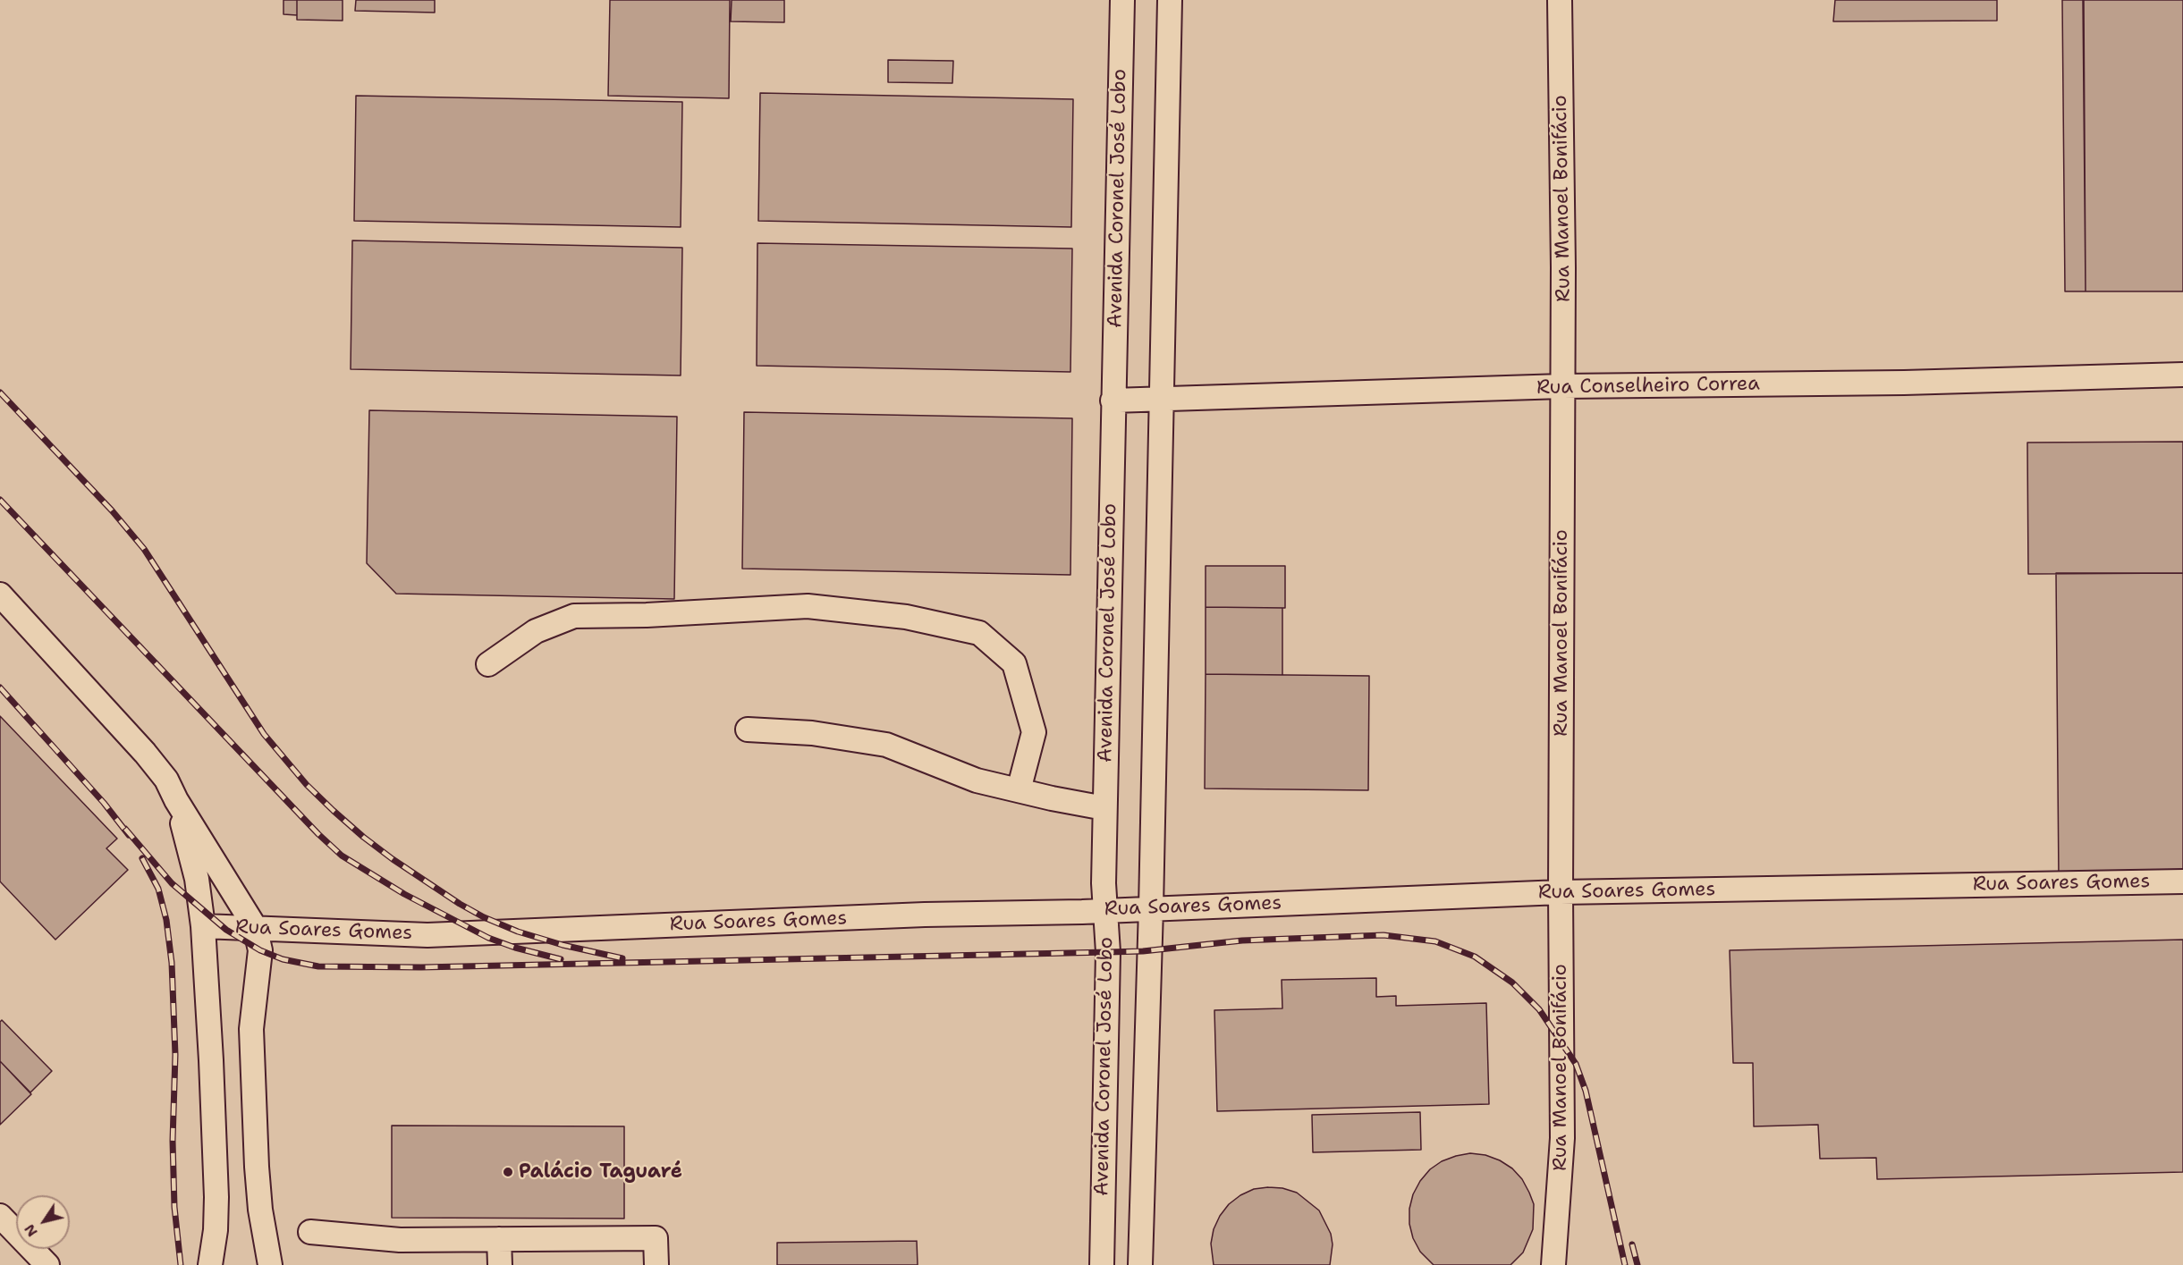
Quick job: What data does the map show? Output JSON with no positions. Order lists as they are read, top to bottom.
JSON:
{
  "streets": {
    "street": [
      "Avenida Coronel José Lobo",
      "Rua Manoel Bonifácio",
      "Rua Conselheiro Correa",
      "Rua Soares Gomes"
    ]
  },
  "crossings": [
    ["Avenida Coronel José Lobo", "Rua Conselheiro Correa"],
    ["Avenida Coronel José Lobo", "Rua Soares Gomes"],
    ["Rua Manoel Bonifácio", "Rua Conselheiro Correa"],
    ["Rua Manoel Bonifácio", "Rua Soares Gomes"]
  ],
  "places": ["Palácio Taguaré"],
  "north": "bottom left"
}
